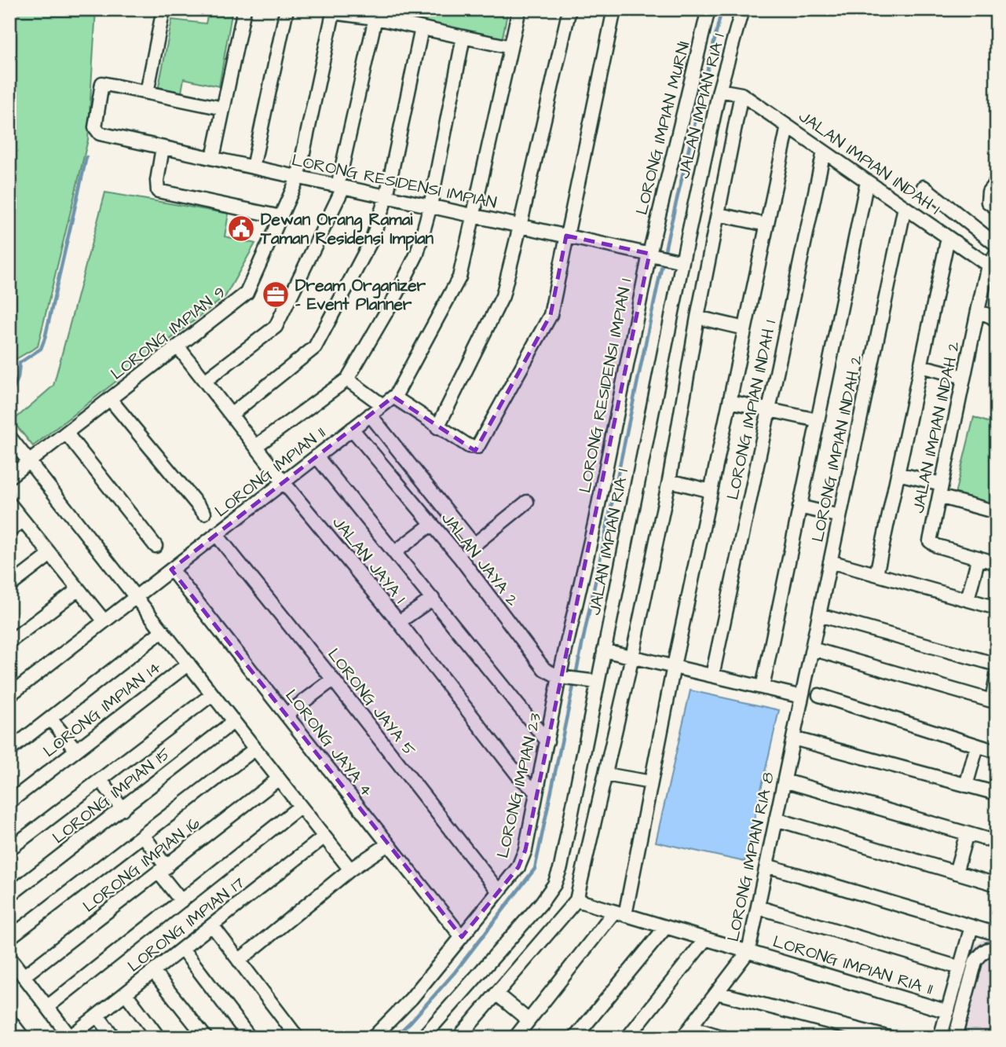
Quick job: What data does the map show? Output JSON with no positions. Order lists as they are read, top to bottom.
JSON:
{
  "streets": {
    "street": [
      "JALAN IMPIAN RIA 1",
      "LORONG IMPIAN MURNI",
      "JALAN IMPIAN INDAH 1",
      "LORONG RESIDENSI IMPIAN",
      "LORONG IMPIAN 9",
      "LORONG RESIDENSI IMPIAN 1",
      "LORONG IMPIAN INDAH 1",
      "JALAN IMPIAN INDAH 2",
      "LORONG IMPIAN INDAH 2",
      "LORONG IMPIAN 11",
      "JALAN JAYA 2",
      "JALAN JAYA 1",
      "LORONG JAYA 5",
      "LORONG IMPIAN 14",
      "LORONG JAYA 4",
      "LORONG IMPIAN 23",
      "LORONG IMPIAN 15",
      "LORONG IMPIAN RIA 8",
      "LORONG IMPIAN 16",
      "LORONG IMPIAN 17",
      "LORONG IMPIAN RIA 11"
    ]
  },
  "crossings": [
    ["JALAN IMPIAN RIA 1", "JALAN IMPIAN INDAH 1"],
    ["JALAN IMPIAN RIA 1", "LORONG RESIDENSI IMPIAN"],
    ["JALAN IMPIAN RIA 1", "JALAN JAYA 2"],
    ["LORONG IMPIAN MURNI", "LORONG RESIDENSI IMPIAN"],
    ["LORONG IMPIAN MURNI", "LORONG RESIDENSI IMPIAN 1"],
    ["JALAN IMPIAN INDAH 1", "LORONG IMPIAN INDAH 1"],
    ["JALAN IMPIAN INDAH 1", "JALAN IMPIAN INDAH 2"],
    ["JALAN IMPIAN INDAH 1", "LORONG IMPIAN INDAH 2"],
    ["LORONG RESIDENSI IMPIAN", "LORONG IMPIAN 9"],
    ["LORONG RESIDENSI IMPIAN", "LORONG RESIDENSI IMPIAN 1"],
    ["LORONG RESIDENSI IMPIAN", "LORONG IMPIAN 11"],
    ["LORONG IMPIAN 9", "JALAN JAYA 1"],
    ["LORONG RESIDENSI IMPIAN 1", "LORONG IMPIAN 23"],
    ["LORONG IMPIAN INDAH 2", "LORONG IMPIAN RIA 8"],
    ["LORONG IMPIAN 11", "JALAN JAYA 2"],
    ["LORONG IMPIAN 11", "JALAN JAYA 1"],
    ["LORONG IMPIAN 11", "LORONG JAYA 5"],
    ["LORONG IMPIAN 11", "LORONG JAYA 4"],
    ["JALAN JAYA 2", "LORONG IMPIAN 23"],
    ["JALAN JAYA 1", "LORONG IMPIAN 23"],
    ["LORONG JAYA 5", "LORONG IMPIAN 23"],
    ["LORONG JAYA 4", "LORONG IMPIAN 23"],
    ["LORONG IMPIAN RIA 8", "LORONG IMPIAN RIA 11"]
  ],
  "places": {
    "public building": ["Dewan Orang Ramai Taman Residensi Impian"],
    "office": ["Dream Organizer - Event Planner"]
  }
}
